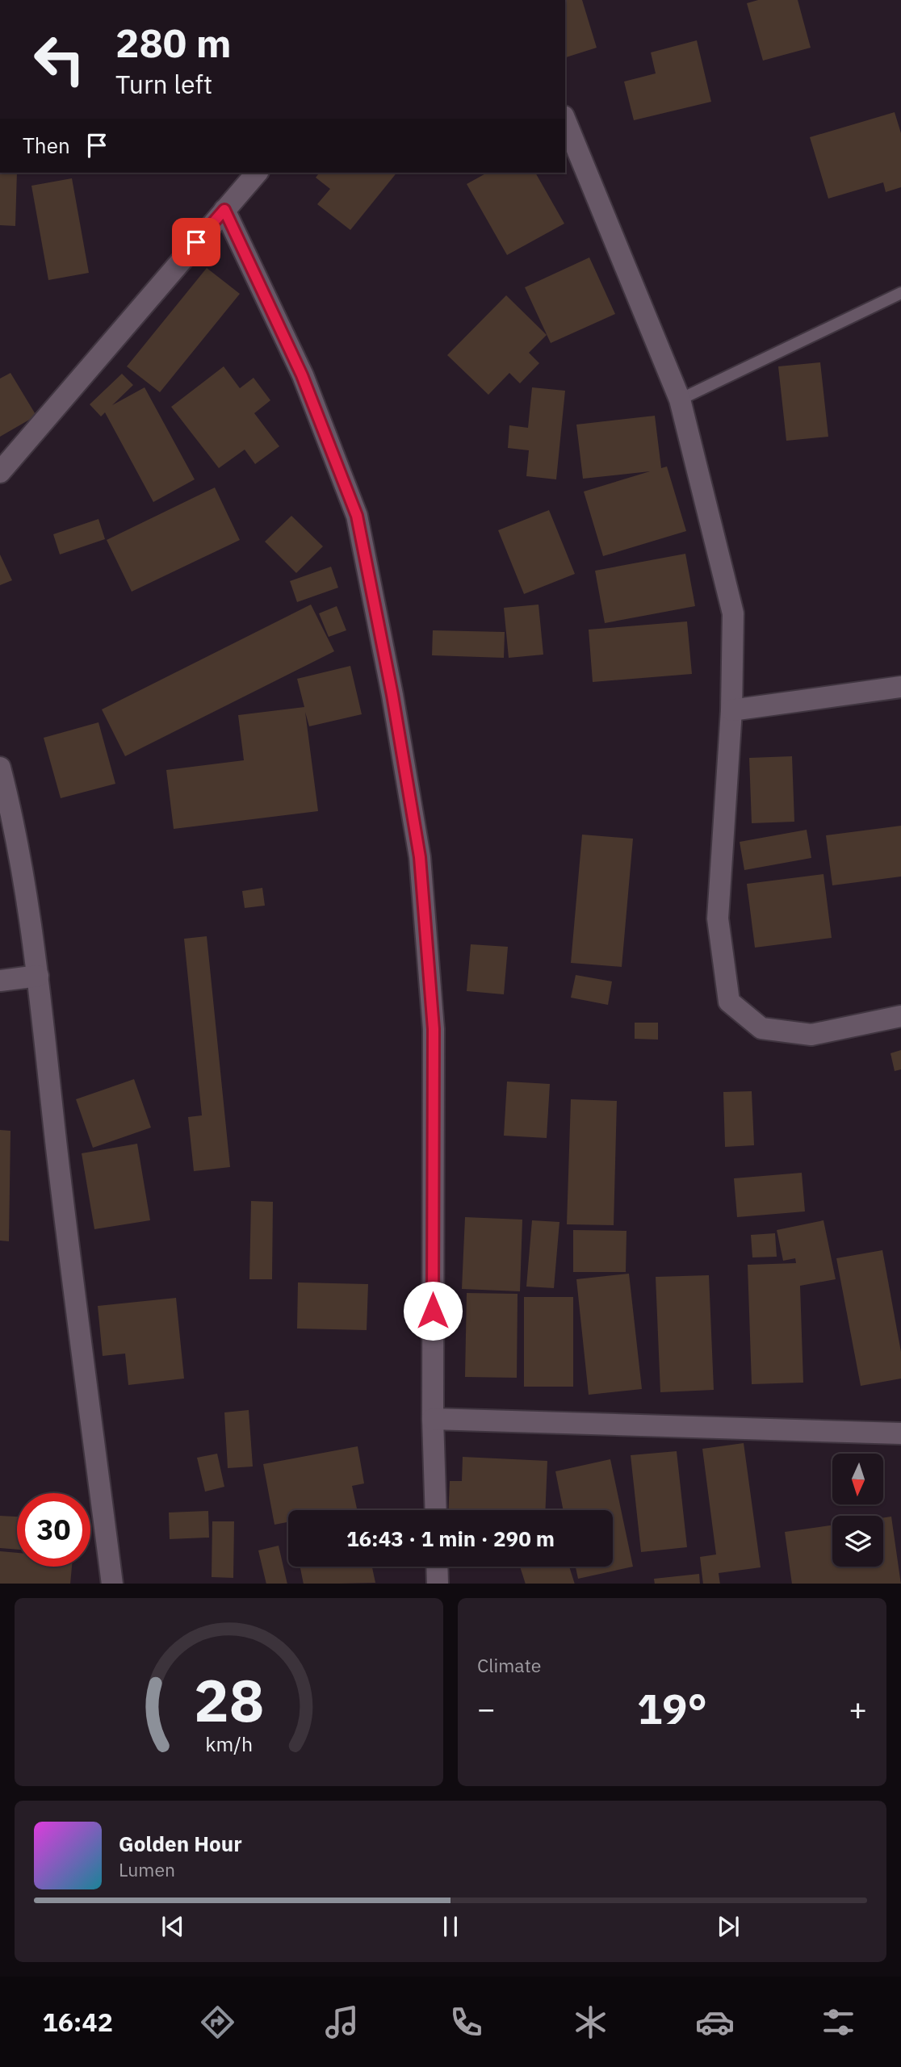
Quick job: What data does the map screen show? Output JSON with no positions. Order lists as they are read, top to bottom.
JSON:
{
  "north": "bottom",
  "page": {
    "turn": ["280 m", "Turn left"],
    "then": "Then",
    "limit": "30",
    "trip": "16:43 · 1 min · 290 m",
    "tile": "Climate",
    "heat": ["−", "19°", "+"],
    "song": ["Golden Hour", "Lumen"],
    "tabs": "16:42",
    "gauge": ["28", "km/h"]
  }
}
